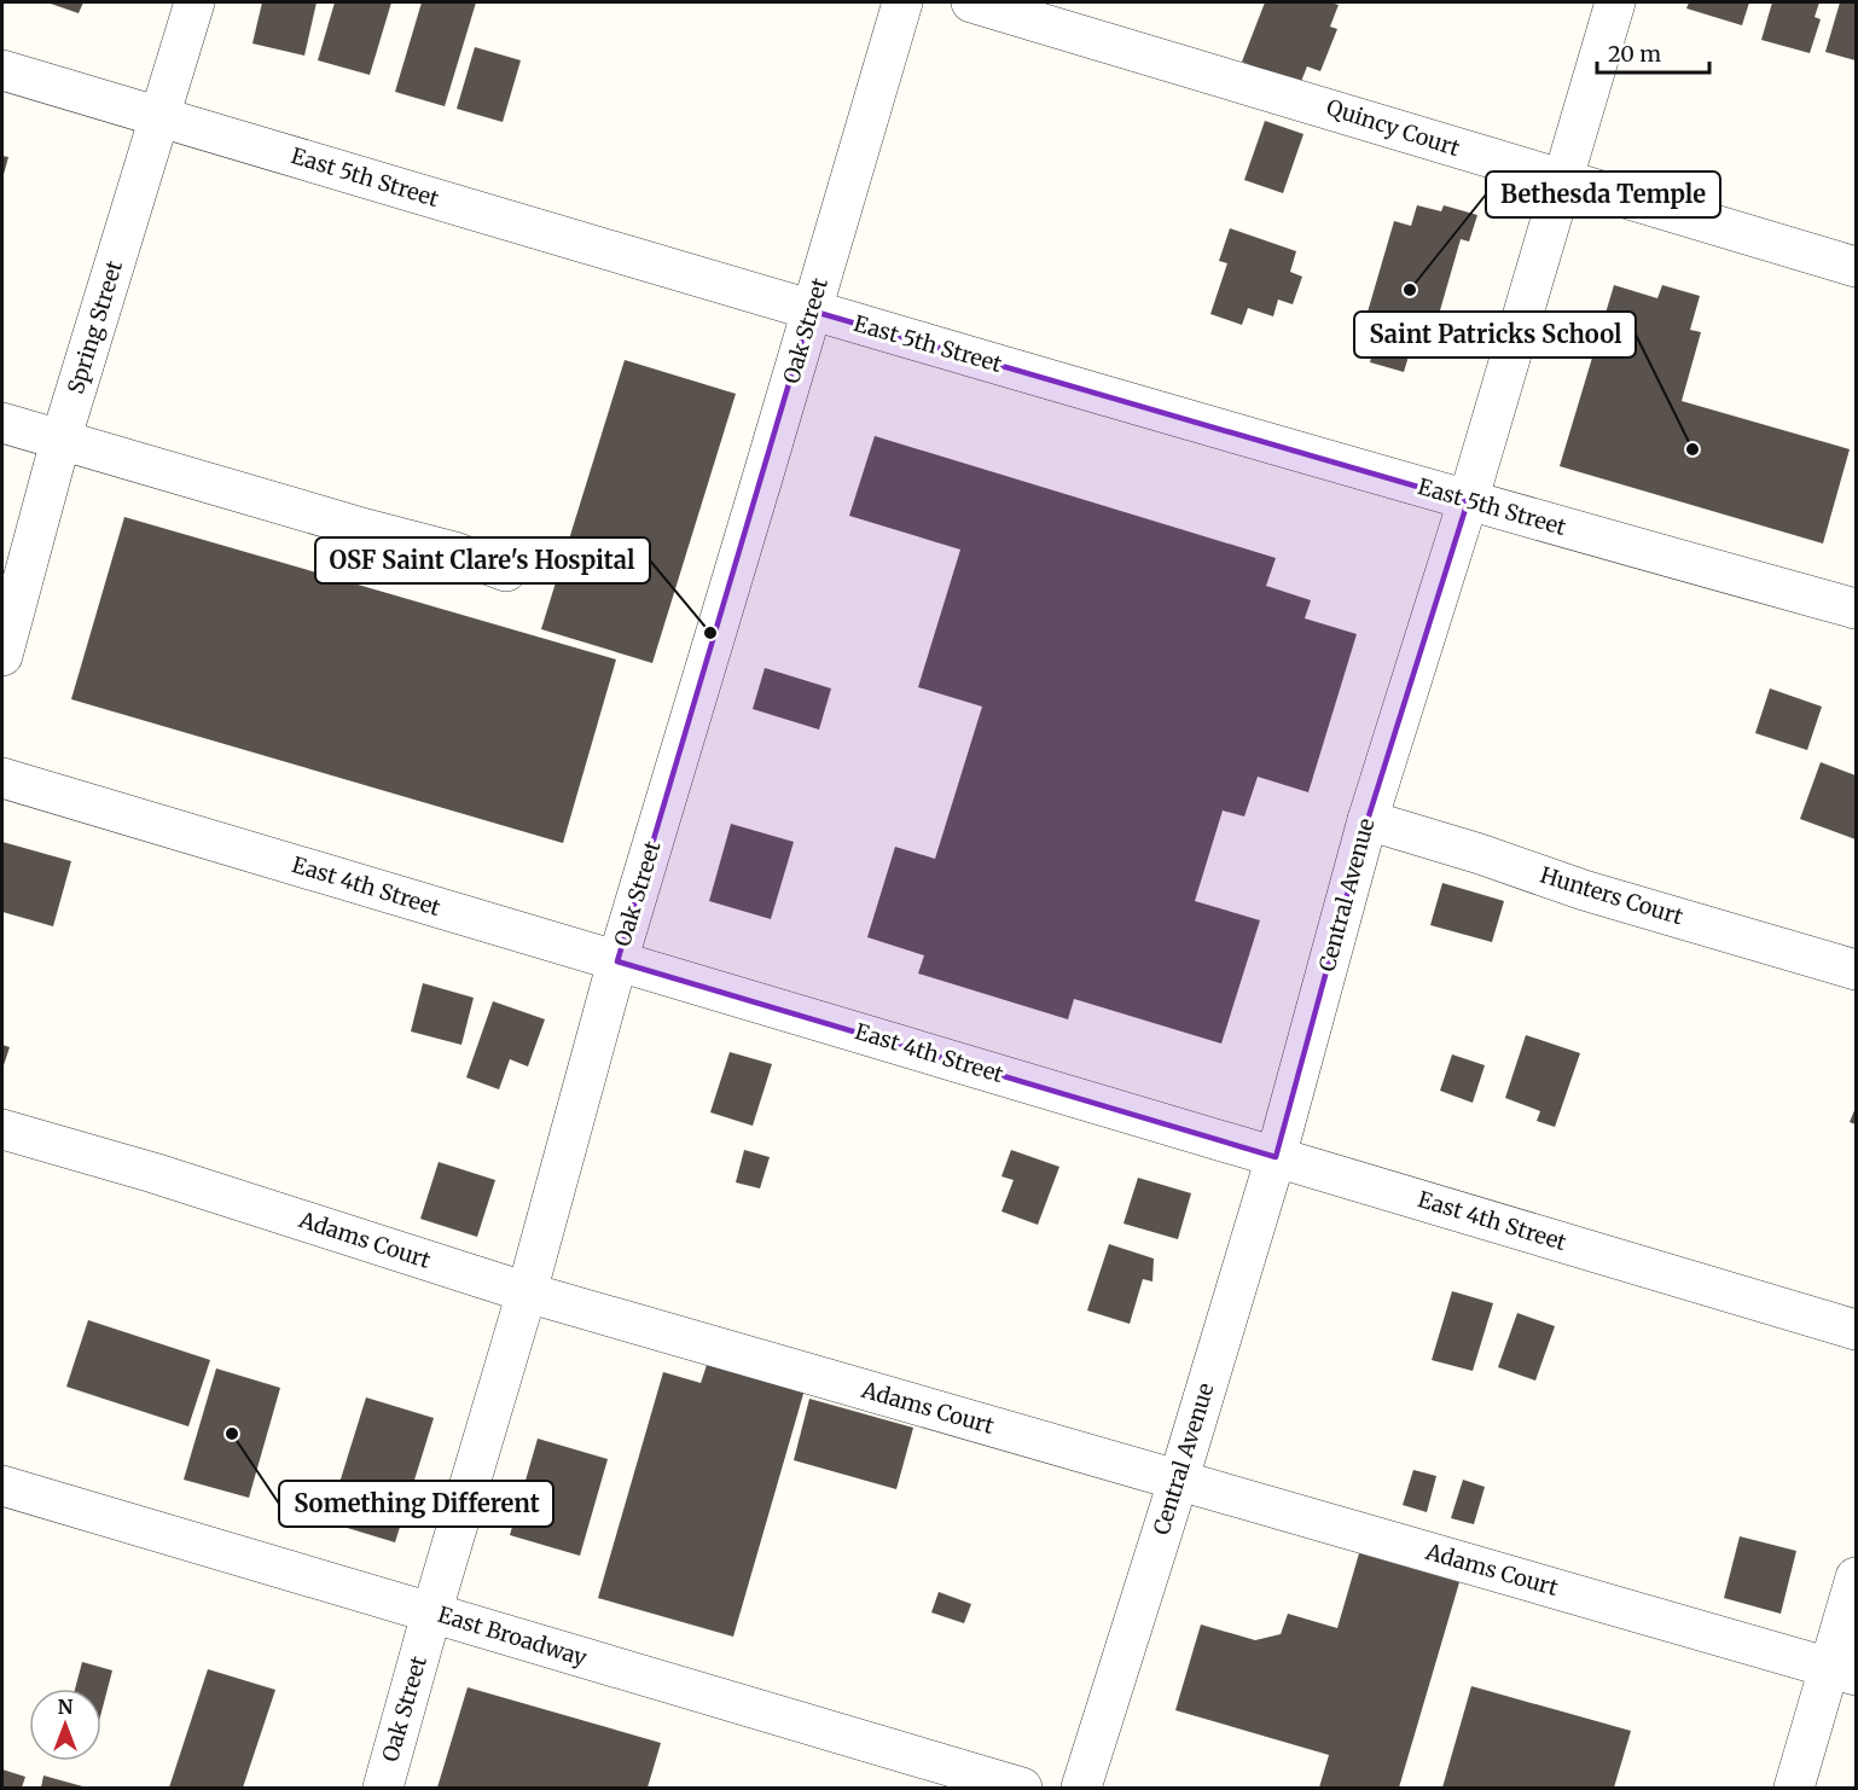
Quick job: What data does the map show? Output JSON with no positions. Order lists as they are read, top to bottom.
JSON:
{
  "streets": {
    "street": [
      "Quincy Court",
      "East 5th Street",
      "Spring Street",
      "Oak Street",
      "East 4th Street",
      "Central Avenue",
      "Hunters Court",
      "Adams Court",
      "East Broadway"
    ]
  },
  "crossings": [
    ["Quincy Court", "Central Avenue"],
    ["East 5th Street", "Spring Street"],
    ["East 5th Street", "Oak Street"],
    ["East 5th Street", "Central Avenue"],
    ["Oak Street", "East 4th Street"],
    ["Oak Street", "Adams Court"],
    ["Oak Street", "East Broadway"],
    ["East 4th Street", "Central Avenue"],
    ["Central Avenue", "Hunters Court"],
    ["Central Avenue", "Adams Court"]
  ],
  "places": [
    "Bethesda Temple",
    "Saint Patricks School",
    "OSF Saint Clare's Hospital",
    "Something Different"
  ],
  "scale_bar": "20 m",
  "north": "top"
}
